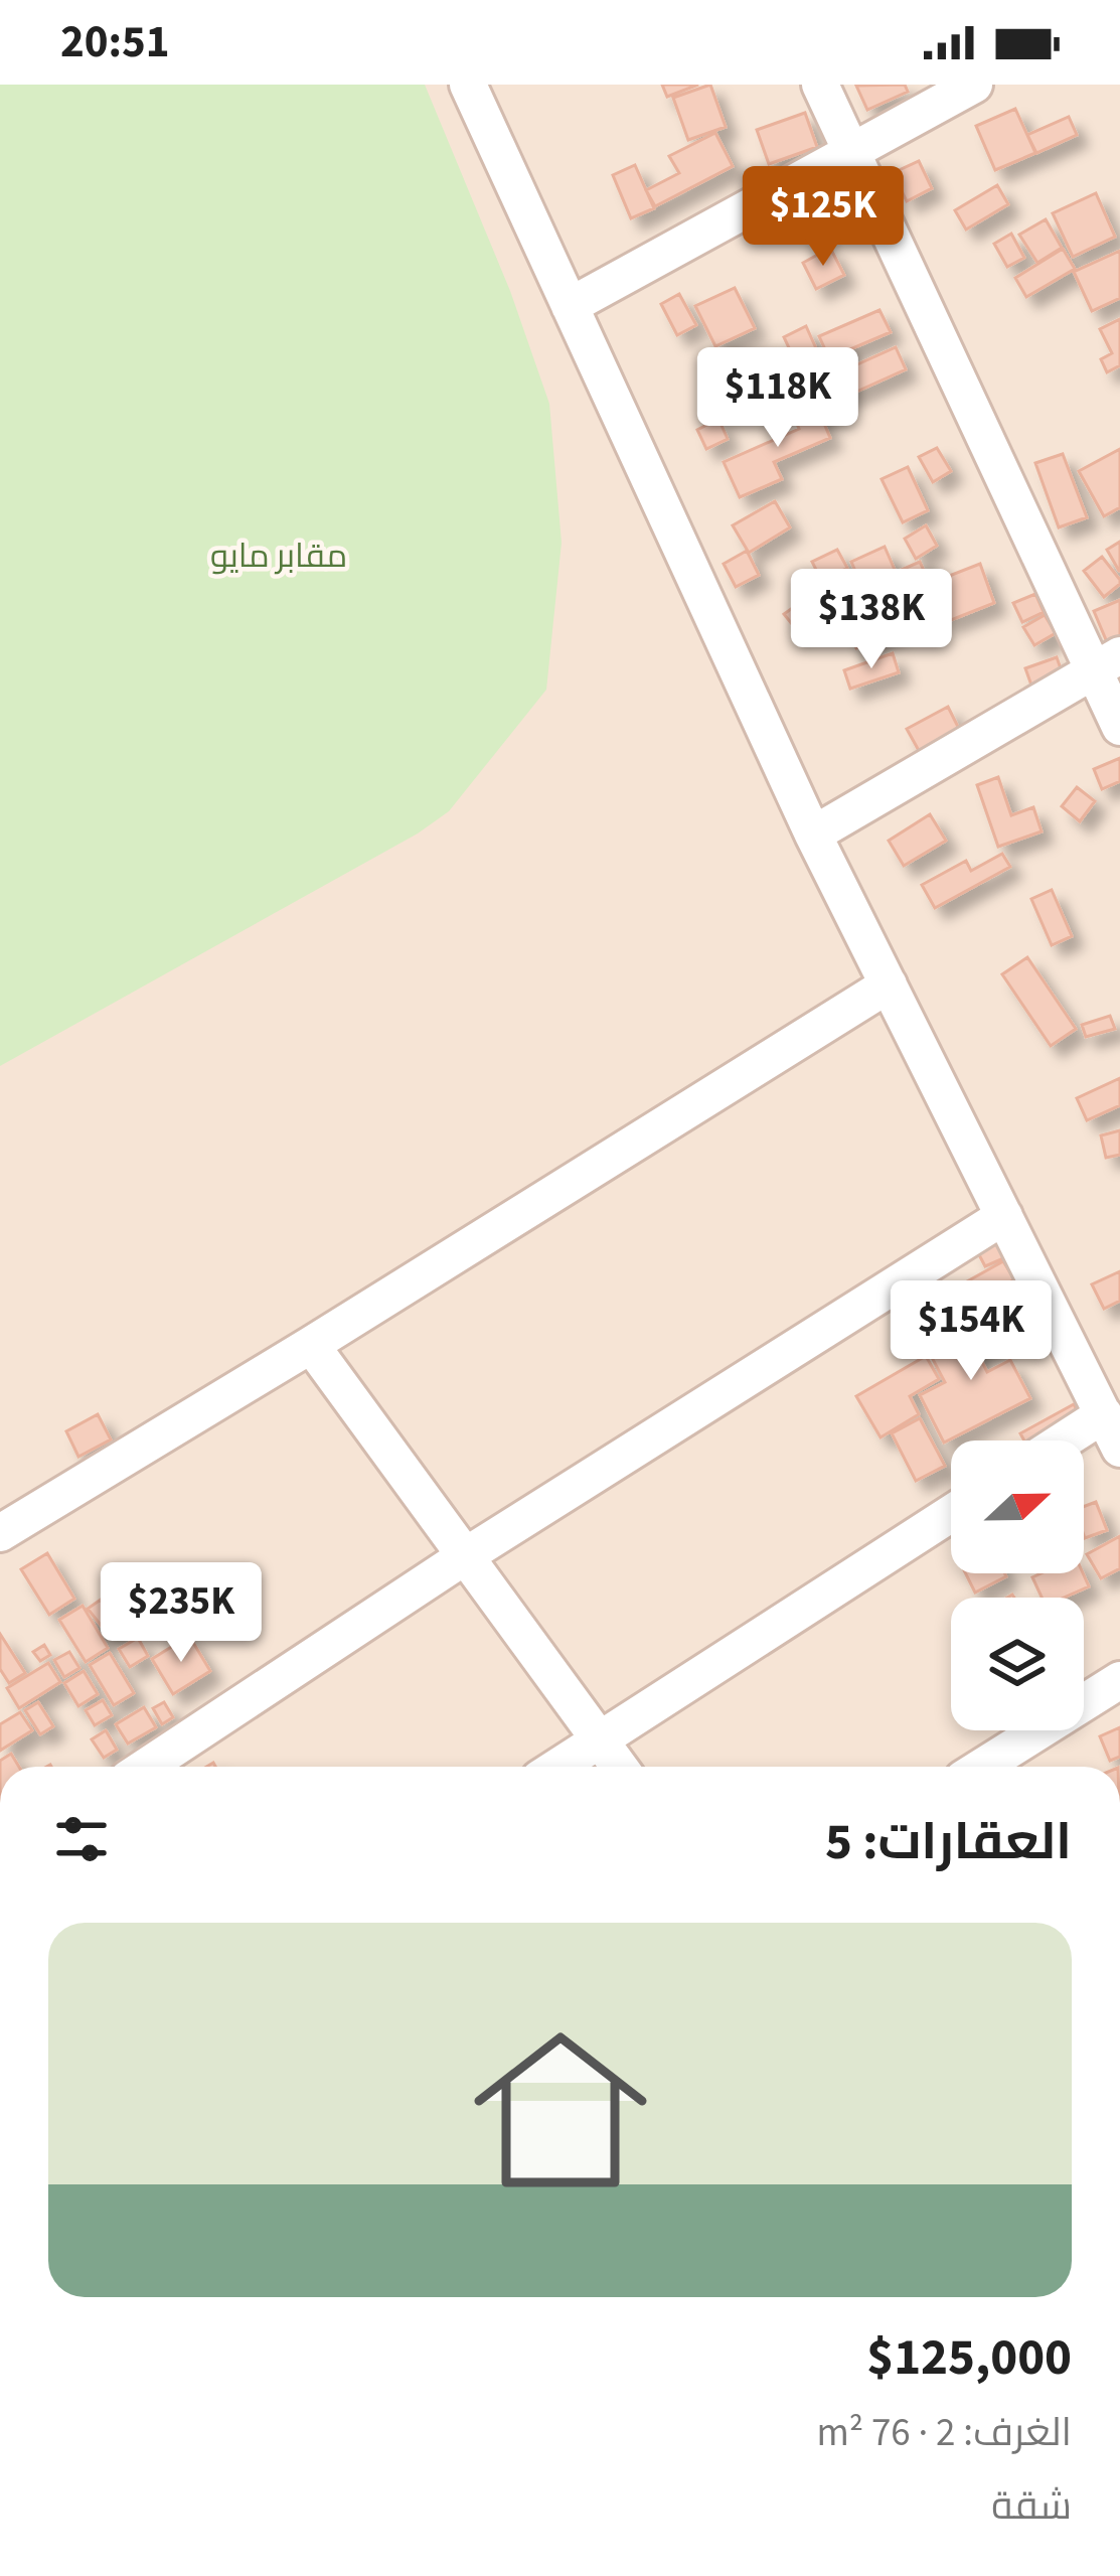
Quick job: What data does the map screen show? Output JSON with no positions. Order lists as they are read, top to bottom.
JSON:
{
  "parks": ["مقابر مايو"],
  "north": "right",
  "page": {
    "status": "20:51",
    "price": [
      "$125K",
      "$118K",
      "$138K",
      "$154K",
      "$235K"
    ],
    "heading": "العقارات: 5",
    "list": [
      {
        "name": "$125,000",
        "note": "الغرف: 2 · 76 m² · شقة"
      }
    ]
  }
}
